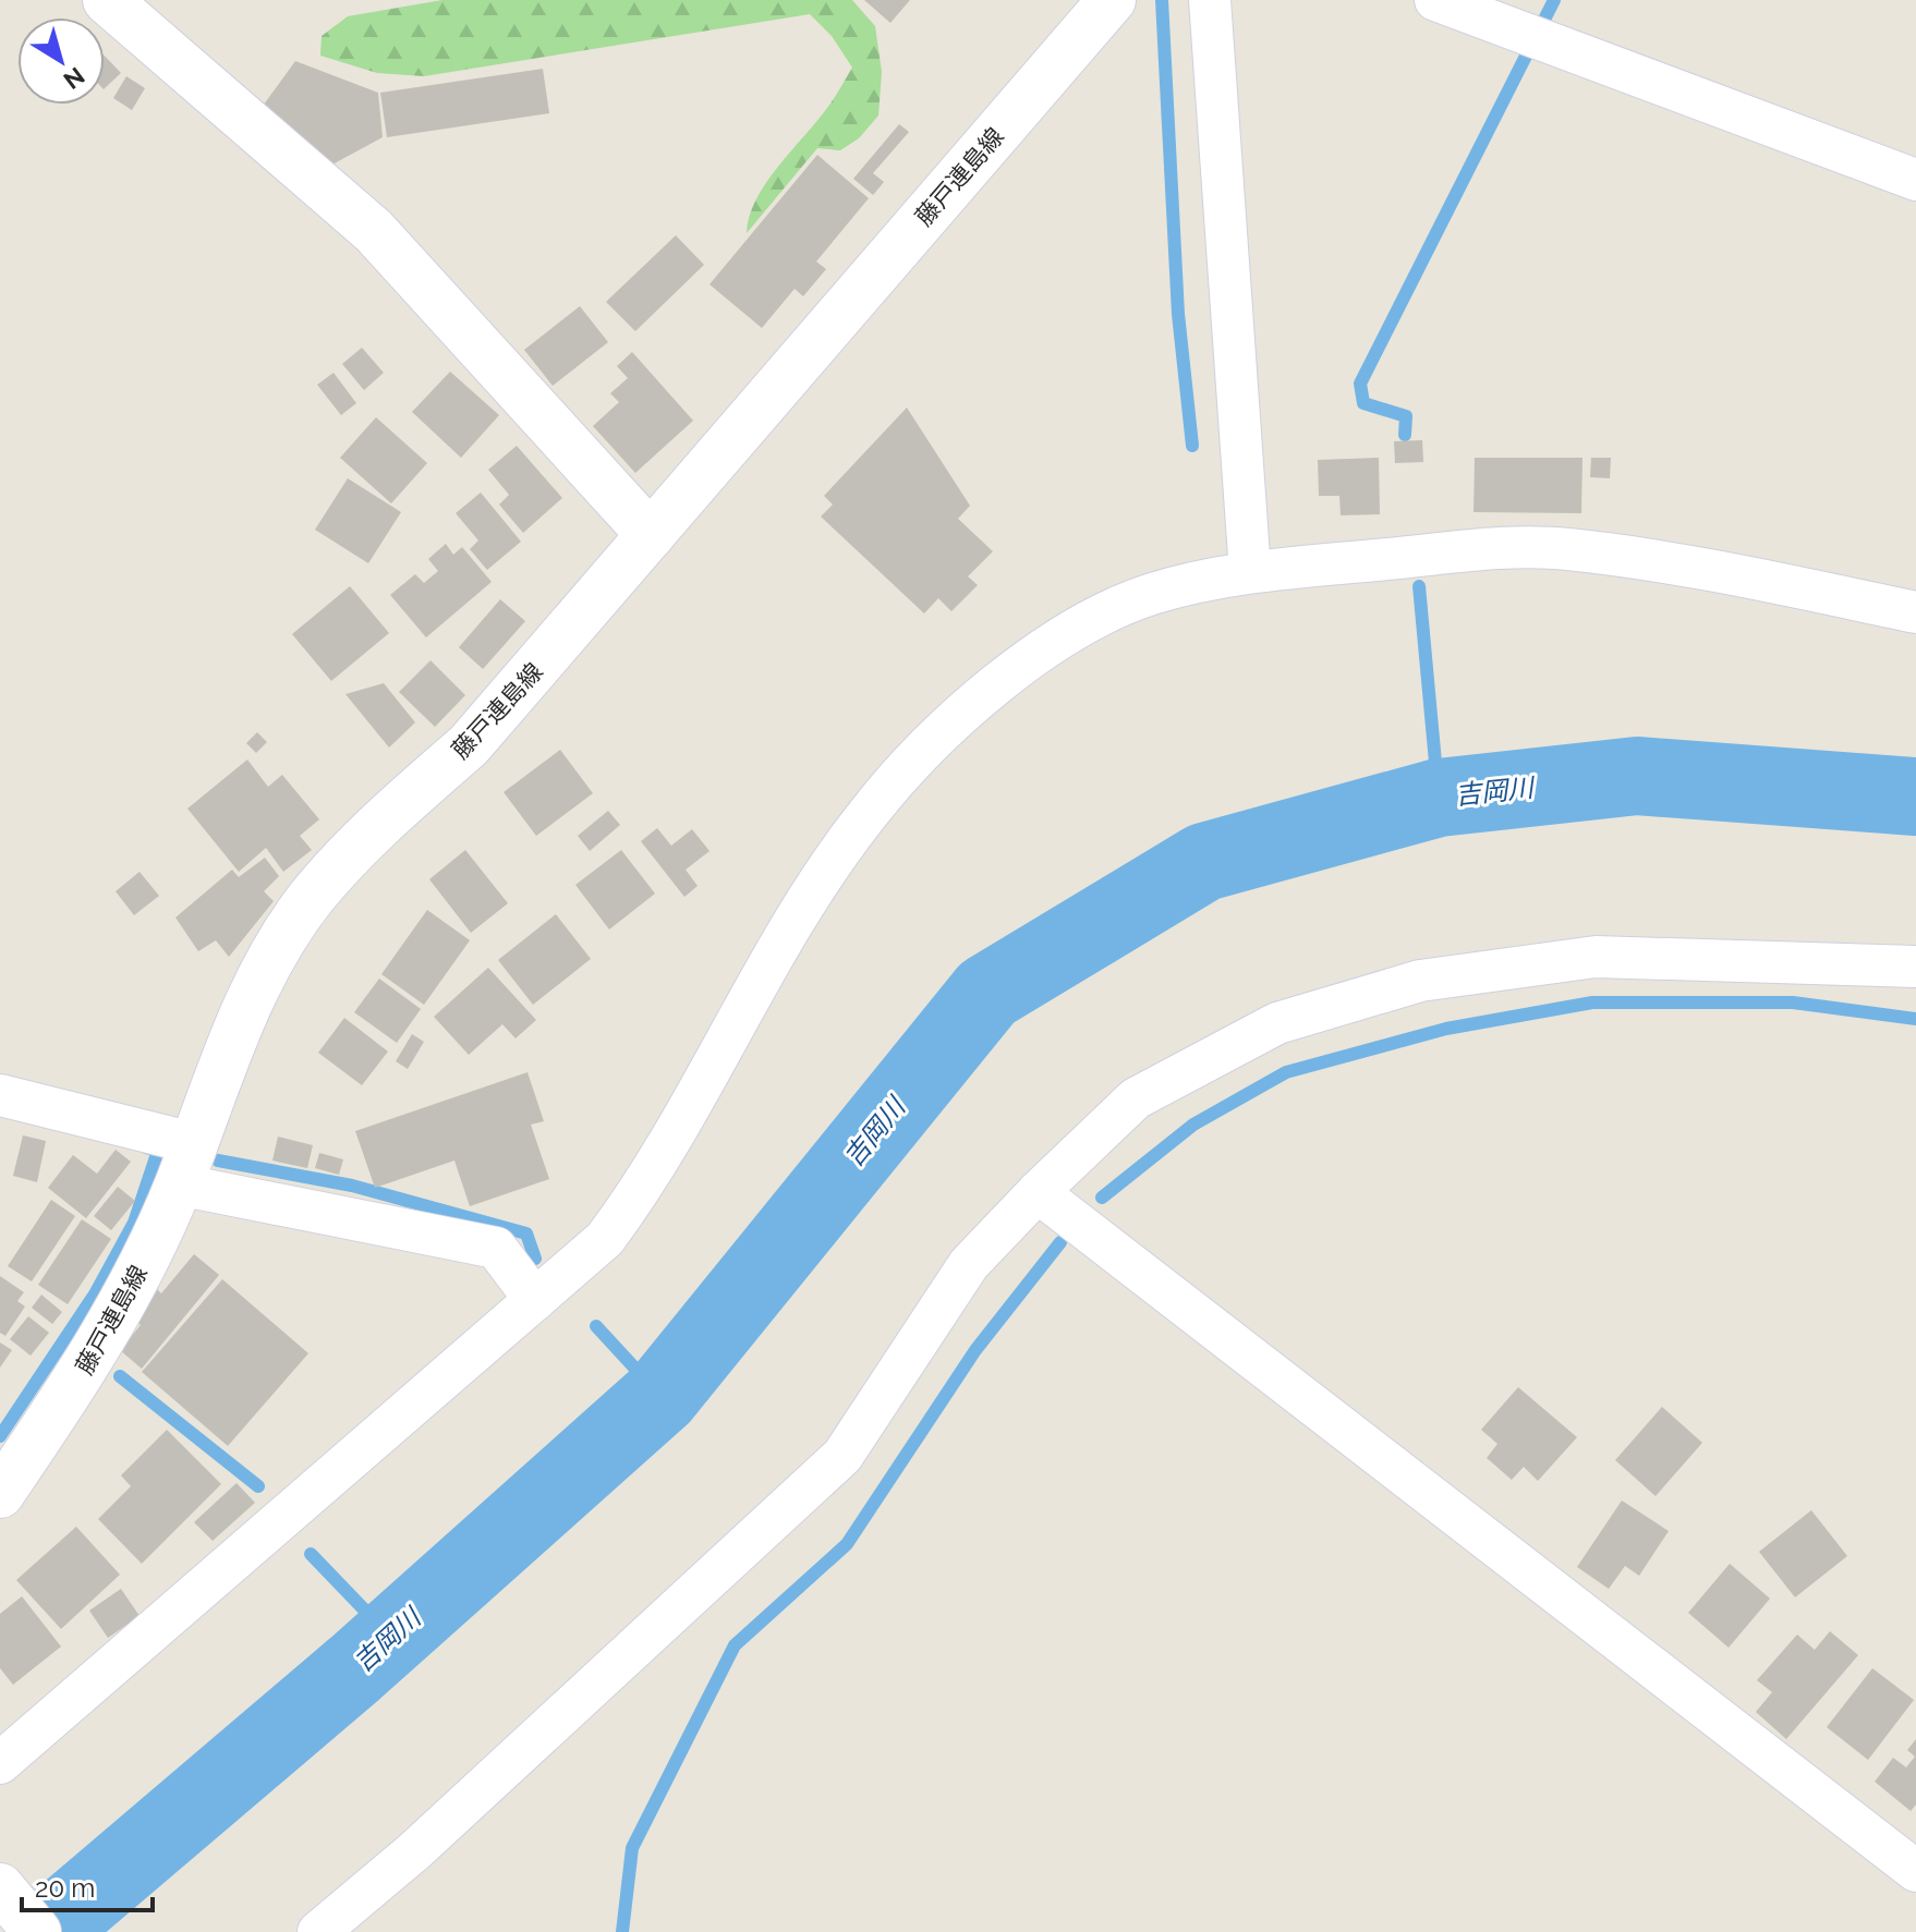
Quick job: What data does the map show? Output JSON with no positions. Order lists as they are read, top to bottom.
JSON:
{
  "streets": {
    "main road": ["藤戸連島線"]
  },
  "water": ["吉岡川"],
  "scale_bar": "20 m",
  "north": "bottom right"
}
